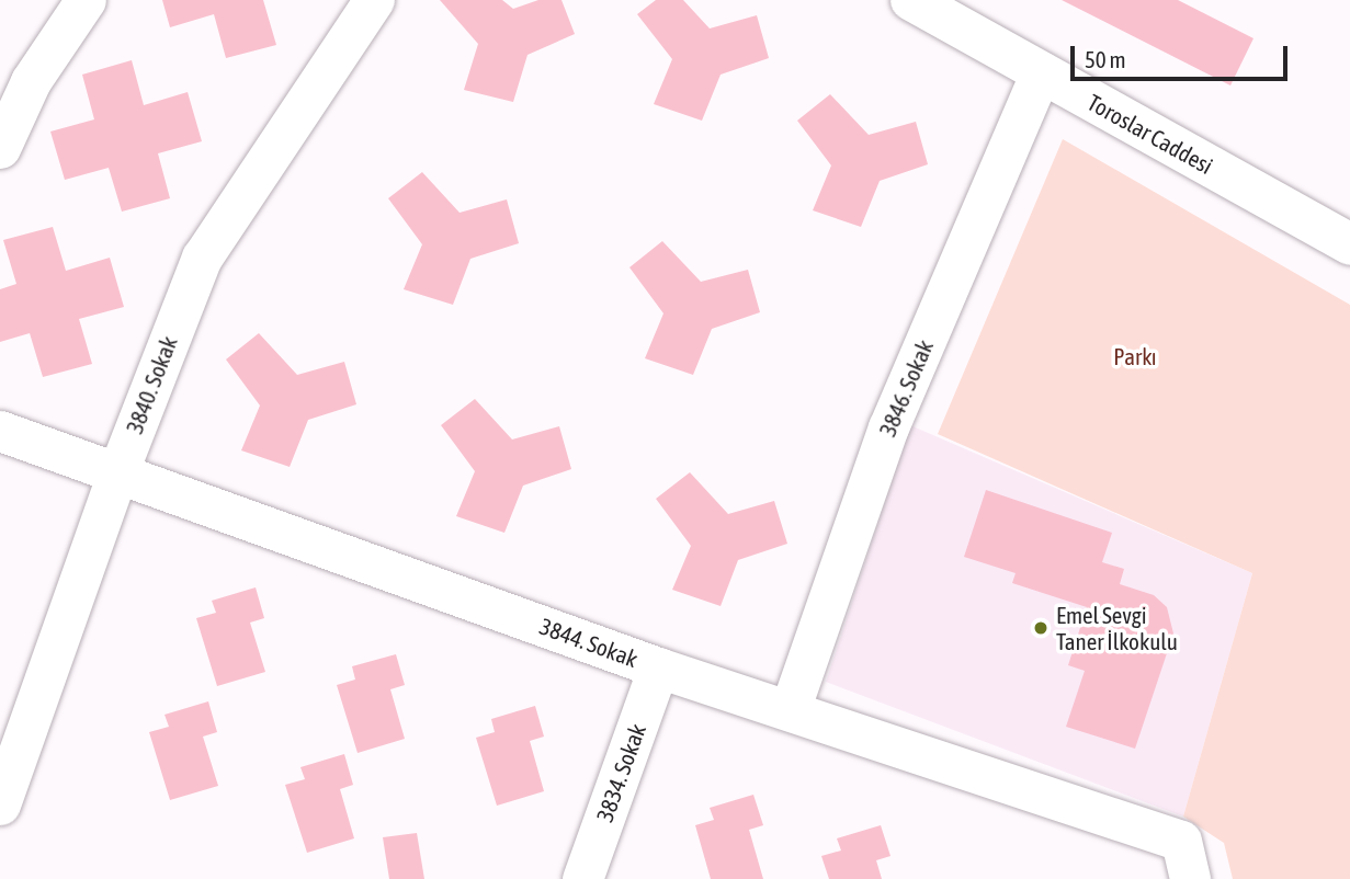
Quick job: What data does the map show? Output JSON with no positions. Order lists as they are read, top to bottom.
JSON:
{
  "streets": {
    "main road": ["Toroslar Caddesi"],
    "street": [
      "3840. Sokak",
      "3846. Sokak",
      "3844. Sokak",
      "3834. Sokak"
    ]
  },
  "crossings": [
    ["Toroslar Caddesi", "3846. Sokak"],
    ["3840. Sokak", "3844. Sokak"],
    ["3846. Sokak", "3844. Sokak"],
    ["3844. Sokak", "3834. Sokak"]
  ],
  "parks": ["Parkı"],
  "places": ["Emel Sevgi Taner İlkokulu"],
  "scale_bar": "50 m"
}
